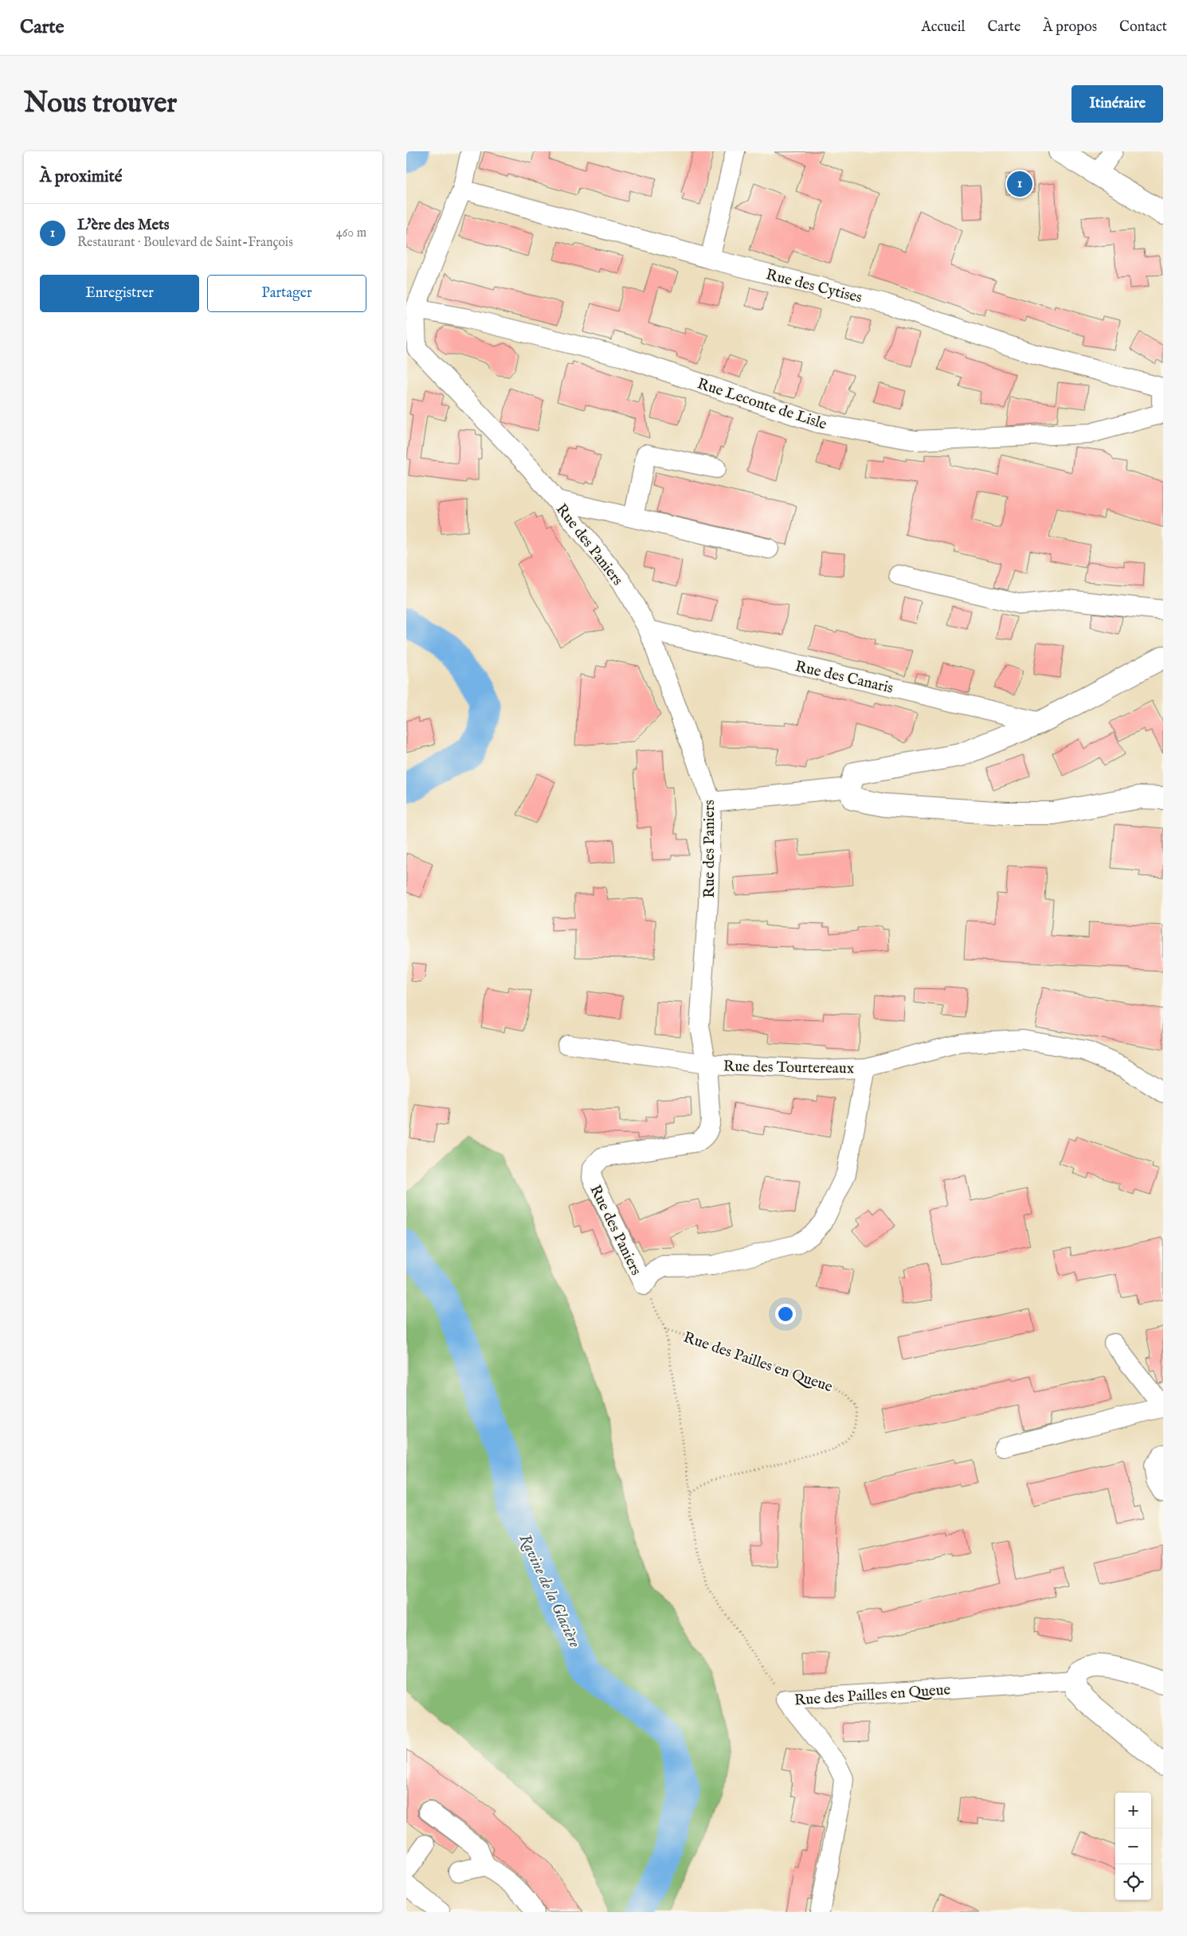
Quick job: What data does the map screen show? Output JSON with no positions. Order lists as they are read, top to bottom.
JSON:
{
  "streets": {
    "street": [
      "Rue des Cytises",
      "Rue Leconte de Lisle",
      "Rue des Paniers",
      "Rue des Canaris",
      "Rue des Tourtereaux",
      "Rue des Pailles en Queue"
    ]
  },
  "crossings": [
    ["Rue Leconte de Lisle", "Rue des Paniers"],
    ["Rue des Paniers", "Rue des Canaris"],
    ["Rue des Paniers", "Rue des Tourtereaux"],
    ["Rue des Paniers", "Rue des Pailles en Queue"]
  ],
  "water": ["Ravine de la Glacière"],
  "page": {
    "header": "Carte",
    "nav": [
      "Accueil",
      "Carte",
      "À propos",
      "Contact"
    ],
    "buttons": [
      "Itinéraire",
      ["Enregistrer", "Partager"]
    ],
    "title": "Nous trouver",
    "heading": "À proximité",
    "pins": "1",
    "list": [
      {
        "mark": "1",
        "name": "L'ère des Mets",
        "note": "Restaurant · Boulevard de Saint-François",
        "value": "460 m"
      }
    ],
    "map_buttons": ["+", "−"]
  }
}
